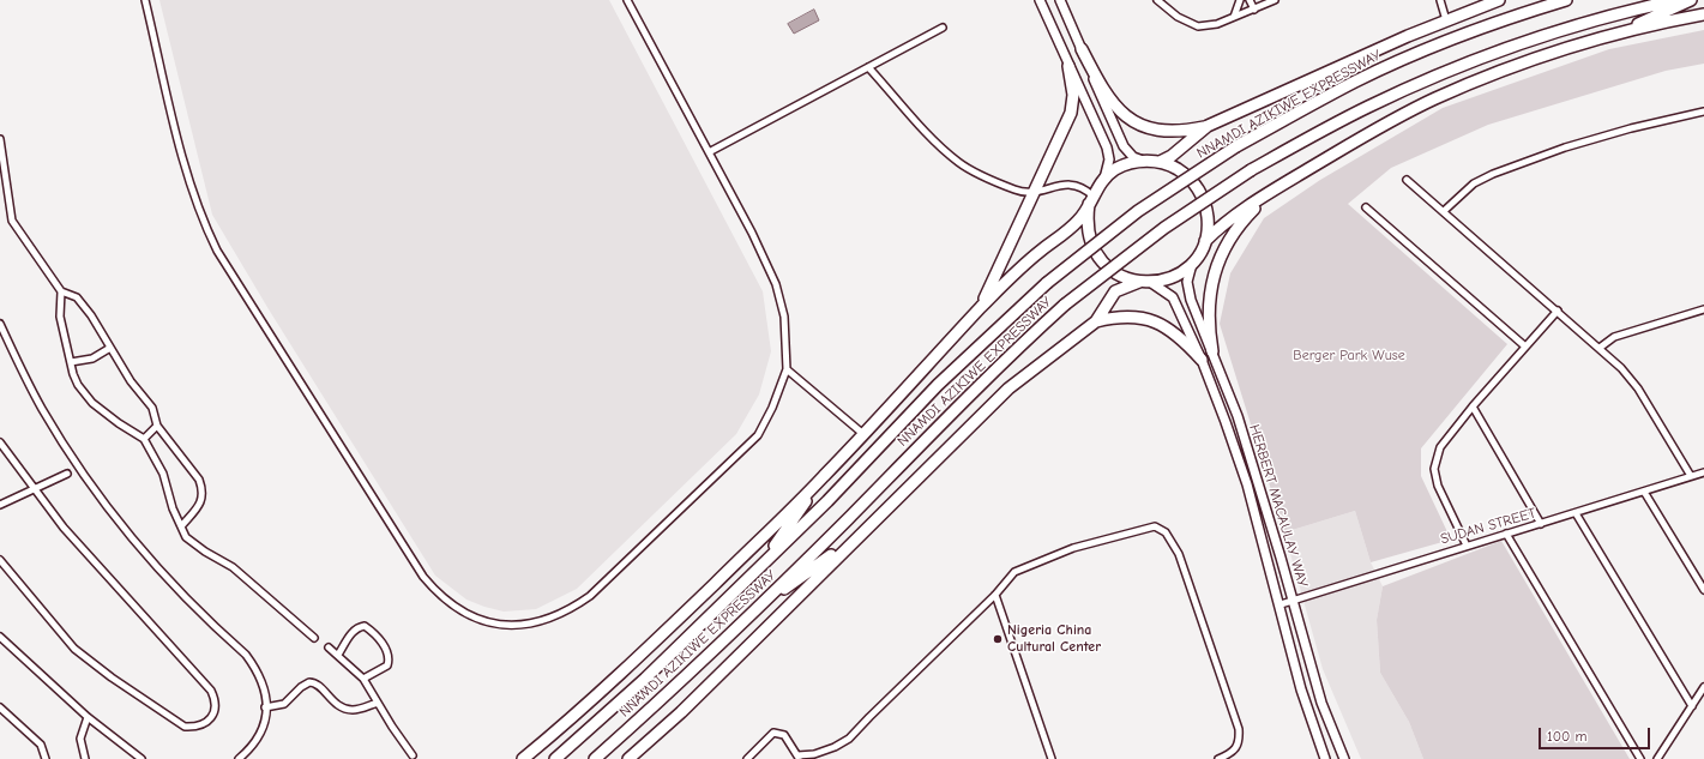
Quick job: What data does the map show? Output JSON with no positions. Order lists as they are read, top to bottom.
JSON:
{
  "streets": {
    "highway": ["NNAMDI AZIKIWE EXPRESSWAY"],
    "main road": ["HERBERT MACAULAY WAY"],
    "street": ["SUDAN STREET"]
  },
  "crossings": [
    ["NNAMDI AZIKIWE EXPRESSWAY", "HERBERT MACAULAY WAY"],
    ["HERBERT MACAULAY WAY", "SUDAN STREET"]
  ],
  "parks": ["Berger Park Wuse"],
  "places": ["Nigeria China Cultural Center"],
  "scale_bar": "100 m"
}
